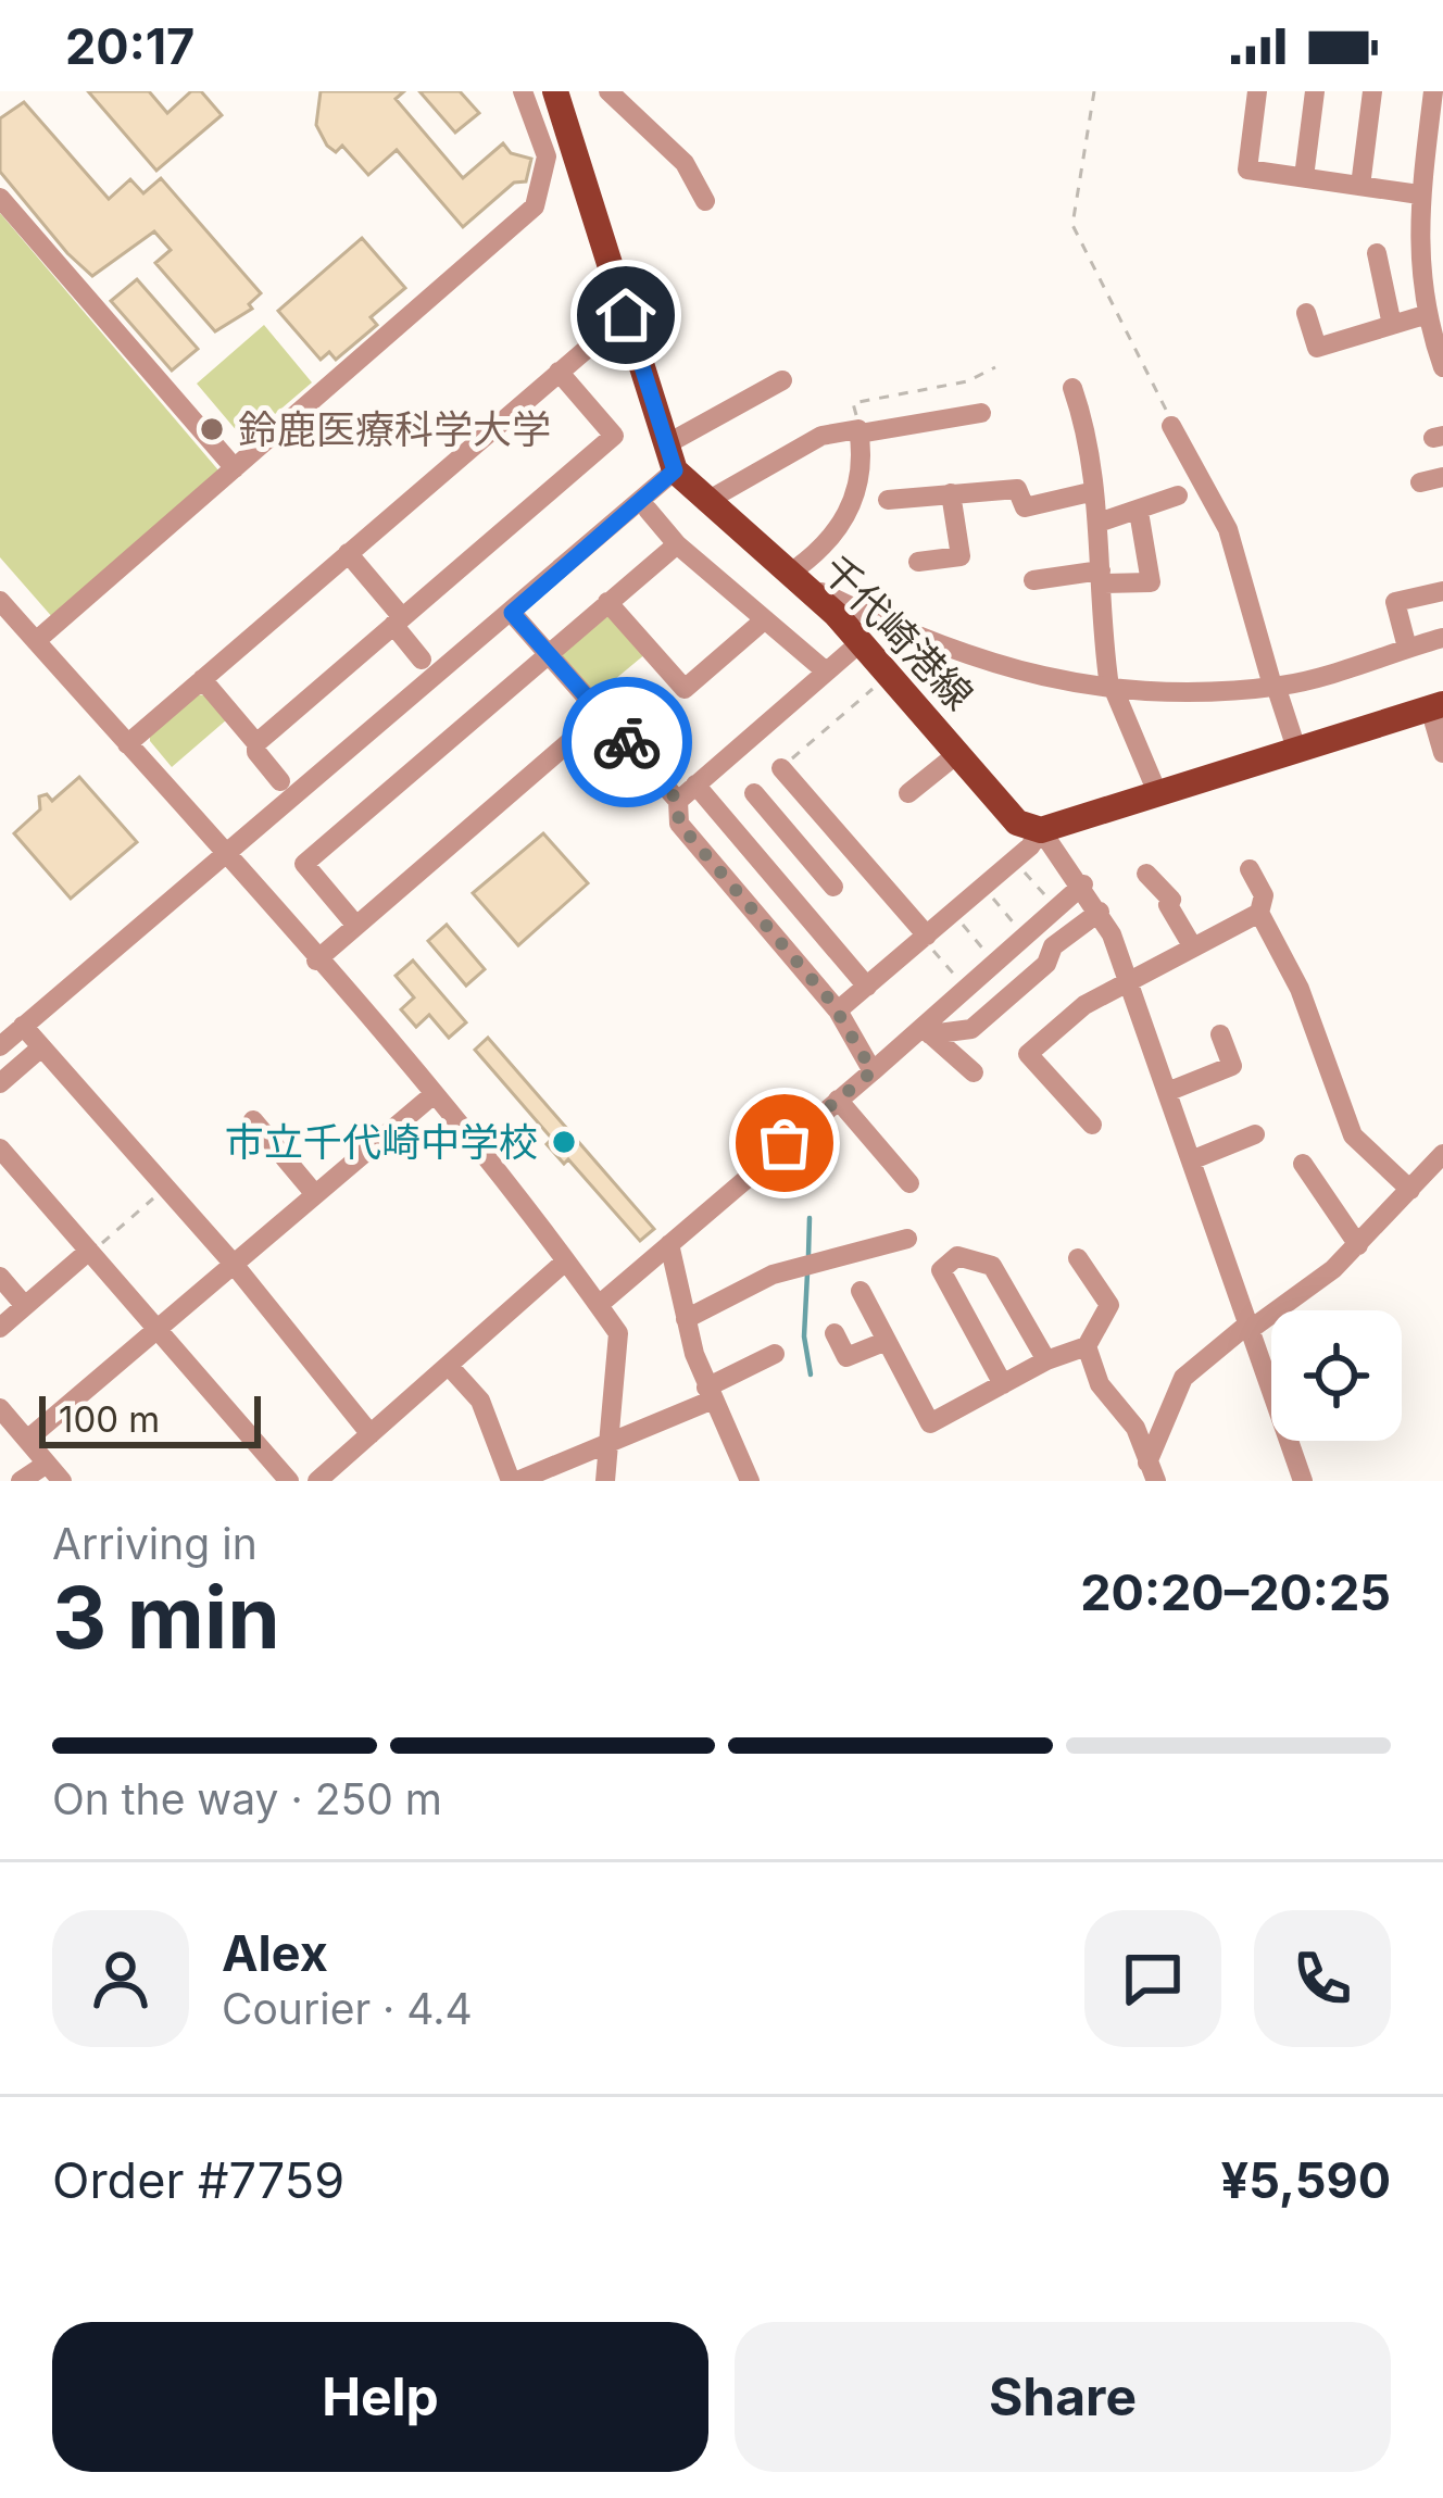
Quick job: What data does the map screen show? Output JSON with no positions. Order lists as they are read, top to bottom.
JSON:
{
  "streets": {
    "main road": ["千代崎港線"]
  },
  "places": ["鈴鹿医療科学大学", "市立千代崎中学校"],
  "scale_bar": "100 m",
  "page": {
    "status": "20:17",
    "scale": "100 m",
    "heading": ["3 min", "Arriving in", "20:20–20:25"],
    "panel": [
      "Alex",
      "Courier · 4.4",
      "Order #7759",
      "¥5,590"
    ],
    "bar": "On the way · 250 m",
    "buttons": ["Help", "Share"]
  }
}
